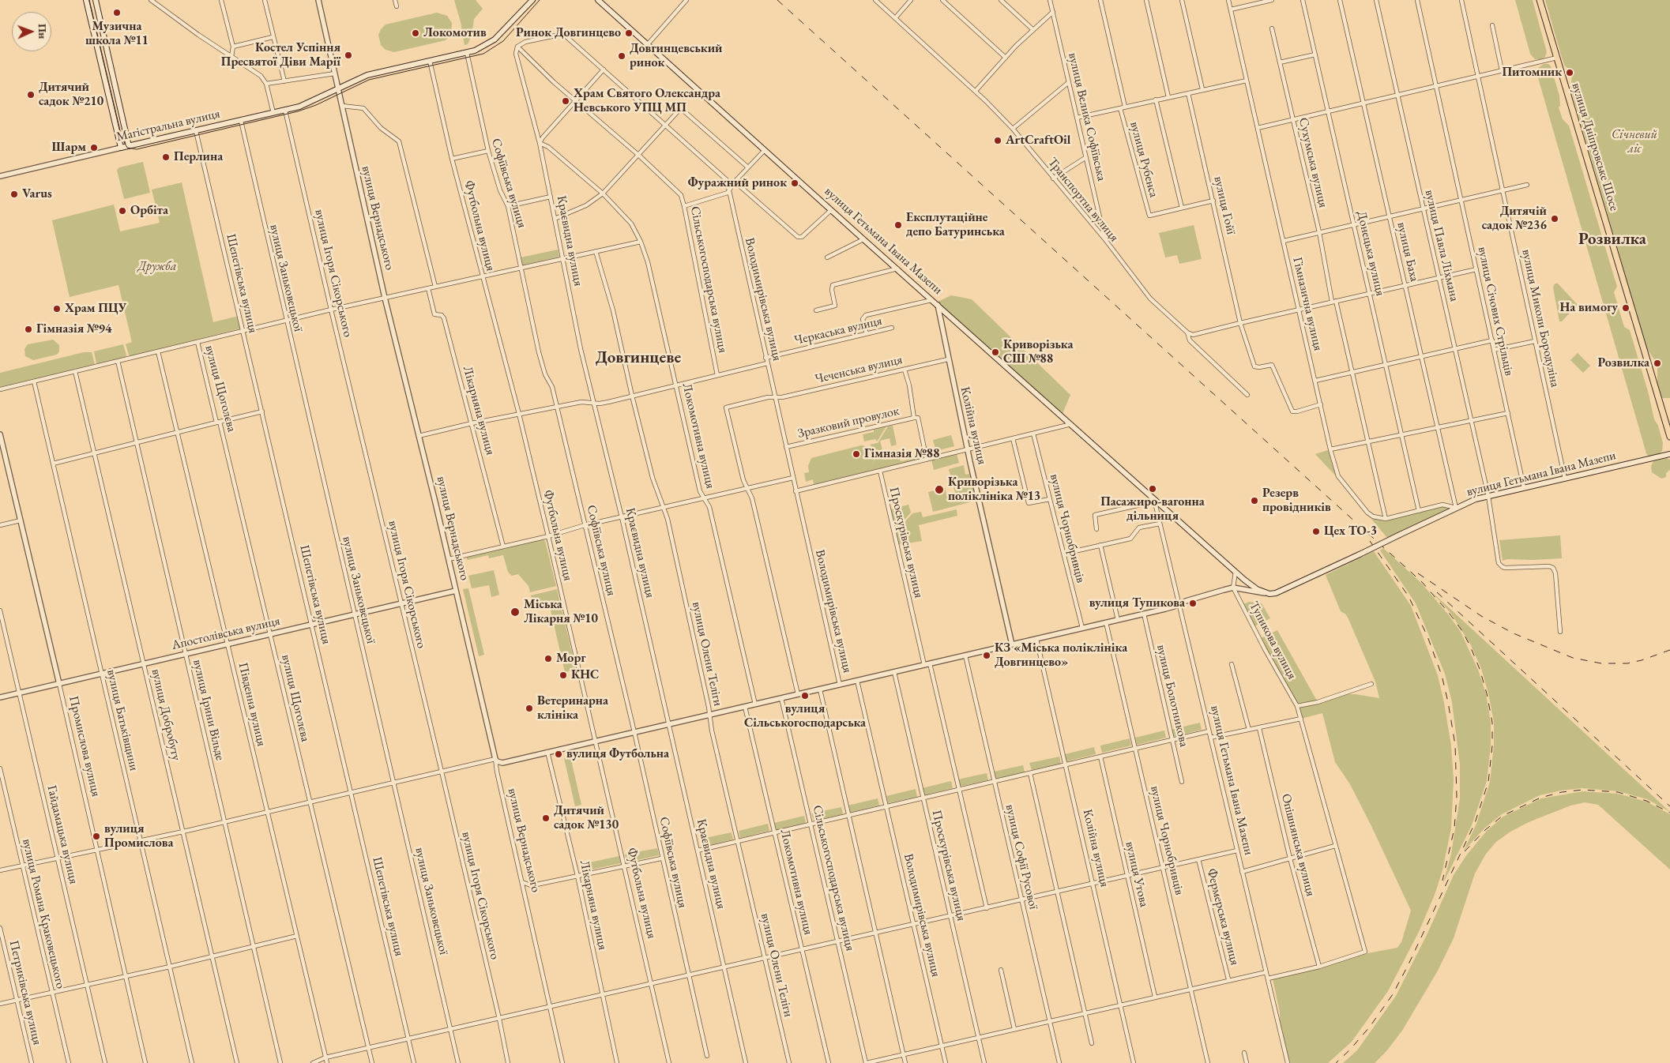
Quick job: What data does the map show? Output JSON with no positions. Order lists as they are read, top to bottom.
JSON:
{
  "streets": {
    "main road": ["Магістральна вулиця", "вулиця Дніпровське Шосе", "вулиця Гетьмана Івана Мазепи"],
    "street": [
      "вулиця Велика Софіївська",
      "вулиця Рубенса",
      "Сухумська вулиця",
      "Софіївська вулиця",
      "Транспортна вулиця",
      "вулиця Гойї",
      "вулиця Вернадського",
      "Футбольна вулиця",
      "Краєвидна вулиця",
      "вулиця Павла Ліхмана",
      "вулиця Баха",
      "Донецька вулиця",
      "вулиця Ігоря Сікорського",
      "вулиця Заньковецької",
      "Сільськогосподарська вулиця",
      "Шепетівська вулиця",
      "Володимирівська вулиця",
      "Гімназична вулиця",
      "вулиця Січових Стрільців",
      "вулиця Миколи Бородуліна",
      "Черкаська вулиця",
      "Чеченська вулиця",
      "вулиця Щоголєва",
      "Лікарняна вулиця",
      "Зразковий провулок",
      "Колійна вулиця",
      "Локомотивна вулиця",
      "вулиця Чорнобривців",
      "Проскурівська вулиця",
      "Апостолівська вулиця",
      "Тупикова вулиця",
      "вулиця Олени Теліги",
      "вулиця Болотникова",
      "Південна вулиця",
      "вулиця Ірини Вільде",
      "вулиця Добробуту",
      "вулиця Батьківщини",
      "Промислова вулиця",
      "Гайдамацька вулиця",
      "Опішнянська вулиця",
      "вулиця Софії Русової",
      "вулиця Утова",
      "вулиця Романа Краковецького",
      "Фермерська вулиця",
      "Петриківська вулиця"
    ]
  },
  "crossings": [
    ["вулиця Велика Софіївська", "Транспортна вулиця"],
    ["Магістральна вулиця", "Софіївська вулиця"],
    ["Магістральна вулиця", "вулиця Вернадського"],
    ["Магістральна вулиця", "Футбольна вулиця"],
    ["Магістральна вулиця", "вулиця Ігоря Сікорського"],
    ["Магістральна вулиця", "вулиця Заньковецької"],
    ["Магістральна вулиця", "Шепетівська вулиця"],
    ["Сухумська вулиця", "Гімназична вулиця"],
    ["вулиця Гойї", "Гімназична вулиця"],
    ["вулиця Вернадського", "Апостолівська вулиця"],
    ["Краєвидна вулиця", "Сільськогосподарська вулиця"],
    ["Краєвидна вулиця", "Володимирівська вулиця"],
    ["Краєвидна вулиця", "Локомотивна вулиця"],
    ["вулиця Гетьмана Івана Мазепи", "вулиця Павла Ліхмана"],
    ["вулиця Гетьмана Івана Мазепи", "вулиця Баха"],
    ["вулиця Гетьмана Івана Мазепи", "Гімназична вулиця"],
    ["вулиця Гетьмана Івана Мазепи", "вулиця Січових Стрільців"],
    ["вулиця Гетьмана Івана Мазепи", "вулиця Миколи Бородуліна"],
    ["вулиця Гетьмана Івана Мазепи", "Колійна вулиця"],
    ["вулиця Баха", "Гімназична вулиця"],
    ["Донецька вулиця", "Гімназична вулиця"],
    ["вулиця Ігоря Сікорського", "Апостолівська вулиця"],
    ["вулиця Заньковецької", "Апостолівська вулиця"],
    ["Сільськогосподарська вулиця", "Володимирівська вулиця"],
    ["Шепетівська вулиця", "Апостолівська вулиця"],
    ["Володимирівська вулиця", "Черкаська вулиця"],
    ["Володимирівська вулиця", "Чеченська вулиця"],
    ["Володимирівська вулиця", "Зразковий провулок"],
    ["Чеченська вулиця", "Зразковий провулок"],
    ["Чеченська вулиця", "Колійна вулиця"],
    ["вулиця Щоголєва", "Апостолівська вулиця"],
    ["Апостолівська вулиця", "Південна вулиця"],
    ["Апостолівська вулиця", "вулиця Ірини Вільде"],
    ["Апостолівська вулиця", "вулиця Добробуту"],
    ["Апостолівська вулиця", "вулиця Батьківщини"],
    ["Апостолівська вулиця", "Промислова вулиця"],
    ["Апостолівська вулиця", "Гайдамацька вулиця"],
    ["Тупикова вулиця", "Опішнянська вулиця"]
  ],
  "districts": ["Розвилка", "Довгинцеве"],
  "parks": ["Січневий ліс", "Дружба"],
  "places": [
    "Музична школа №11",
    "Локомотив",
    "Ринок Довгинцево",
    "Костел Успіння Пресвятої Діви Марії",
    "Довгинцевський ринок",
    "Питомник",
    "Дитячий садок №210",
    "Храм Святого Олександра Невського УПЦ МП",
    "ArtCraftOil",
    "Шарм",
    "Перлина",
    "Фуражний ринок",
    "Varus",
    "Орбіта",
    "Дитячій садок №236",
    "Експлутаційне депо Батуринська",
    "На вимогу",
    "Храм ПЦУ",
    "Гімназія №94",
    "Криворізька СШ №88",
    "Розвилка",
    "Гімназія №88",
    "Пасажиро-вагонна дільниця",
    "Криворізька поліклініка №13",
    "Резерв провідників",
    "Цех ТО-3",
    "вулиця Тупикова",
    "Міська Лікарня №10",
    "КЗ «Міська поліклініка Довгинцево»",
    "Морг",
    "КНС",
    "вулиця Сільськогосподарська",
    "Ветеринарна клініка",
    "вулиця Футбольна",
    "Дитячий садок №130",
    "вулиця Промислова"
  ],
  "north": "right"
}
